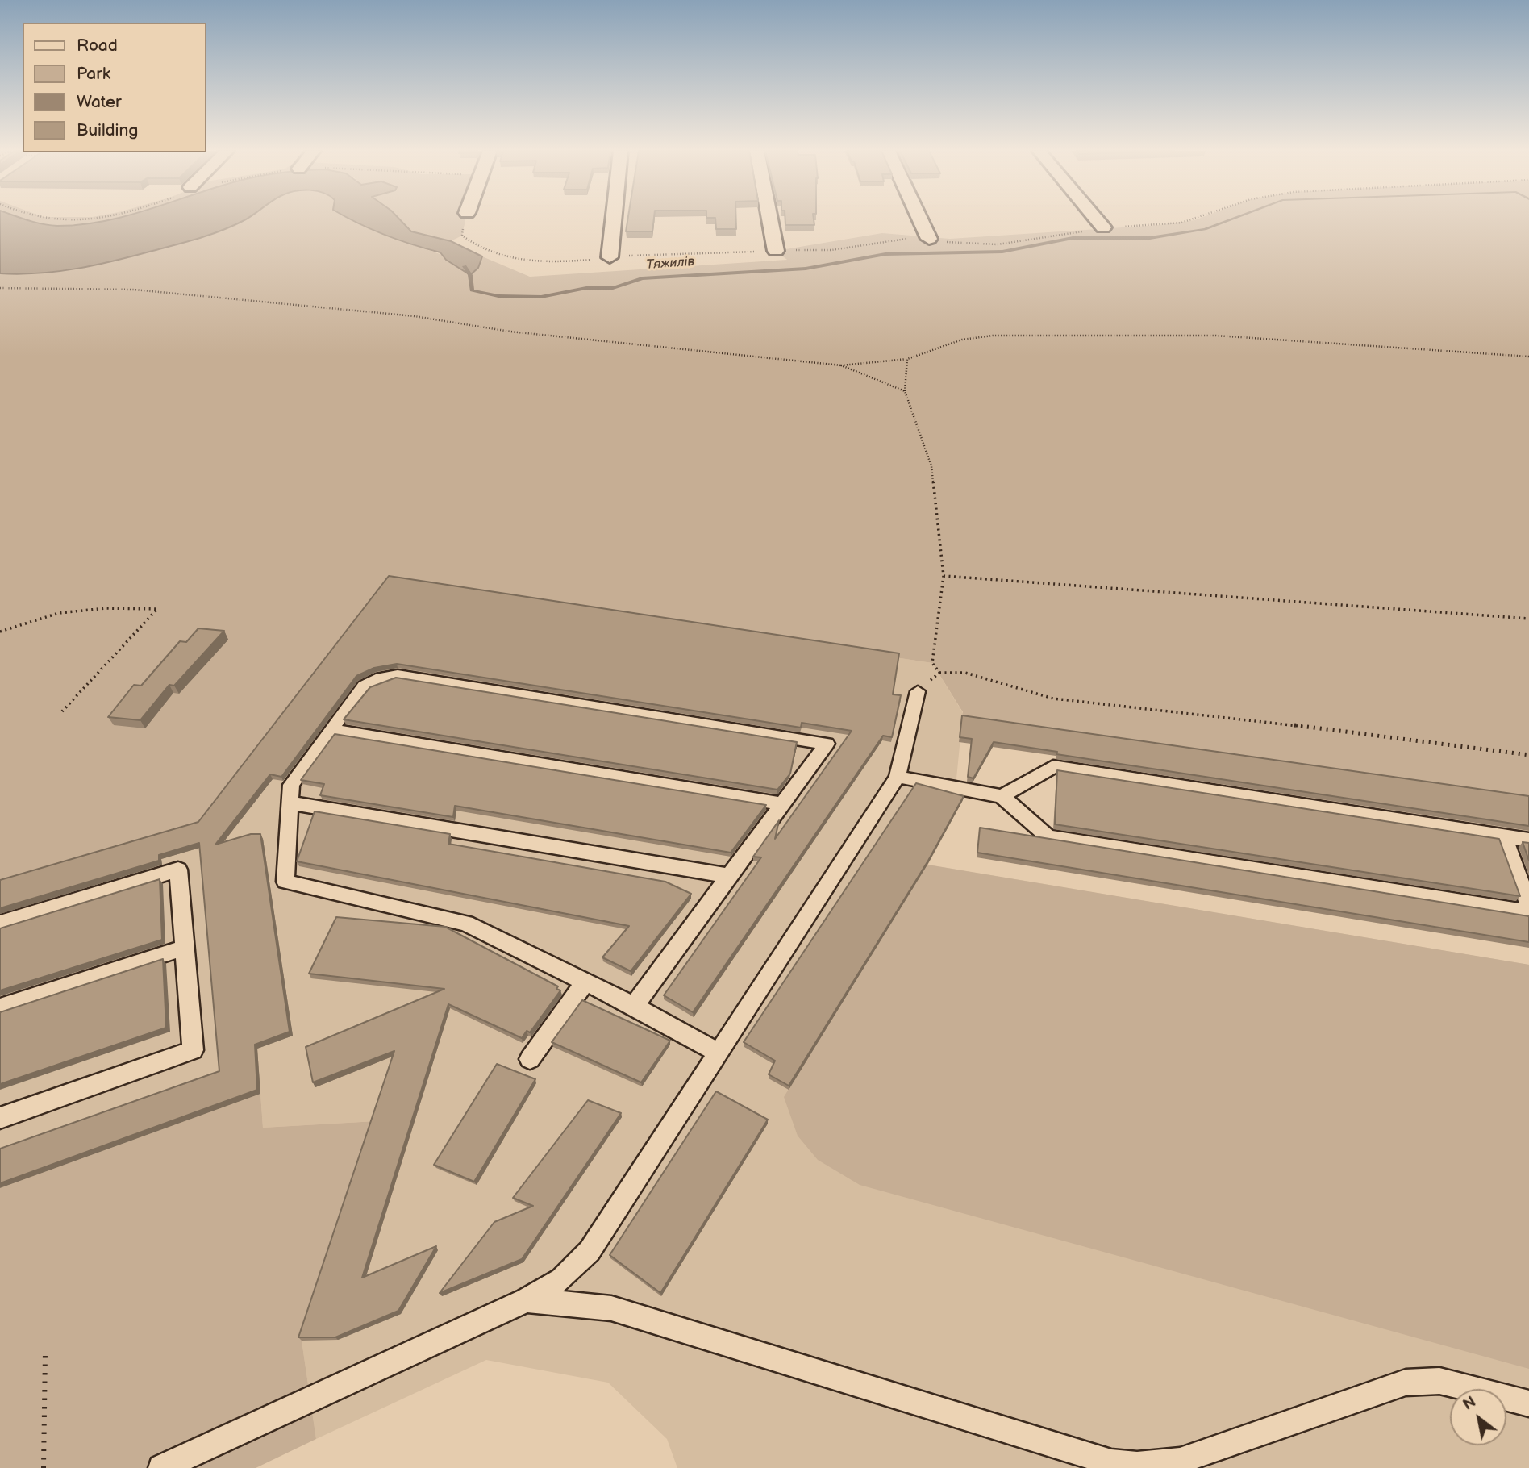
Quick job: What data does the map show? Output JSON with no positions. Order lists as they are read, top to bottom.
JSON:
{
  "water": ["Тяжилів"],
  "legend": [
    "Road",
    "Park",
    "Water",
    "Building"
  ],
  "north": "top left"
}
